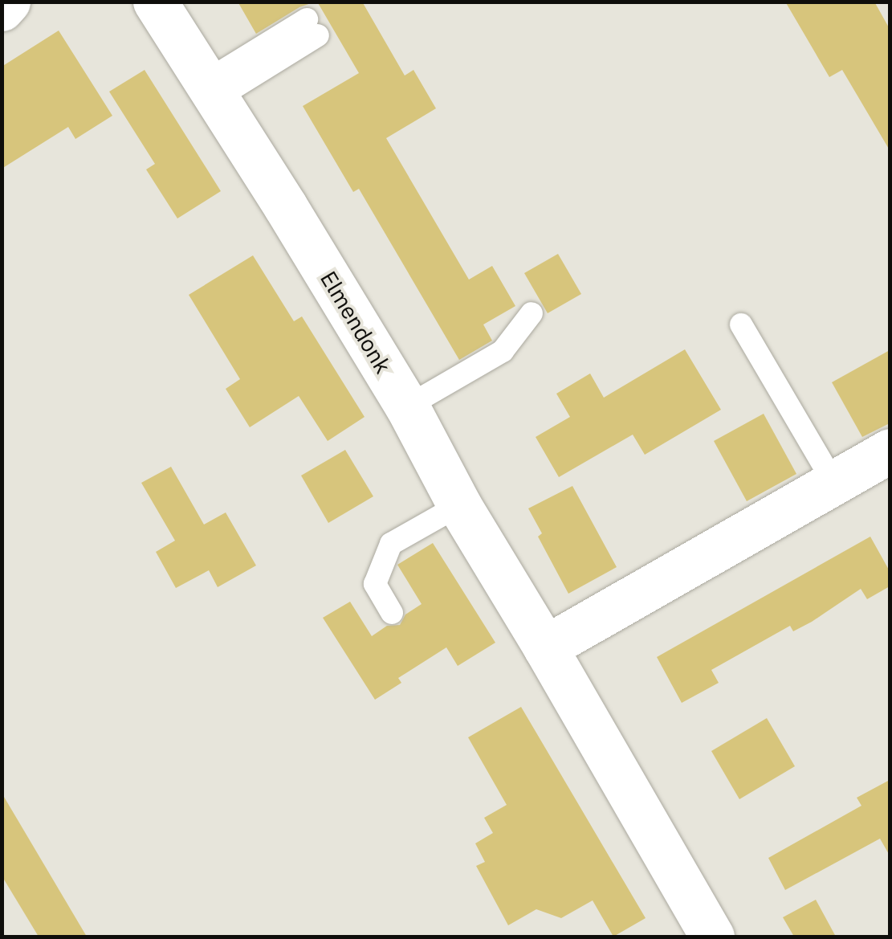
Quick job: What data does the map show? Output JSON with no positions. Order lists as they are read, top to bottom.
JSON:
{
  "streets": {
    "street": ["Elmendonk"]
  }
}
